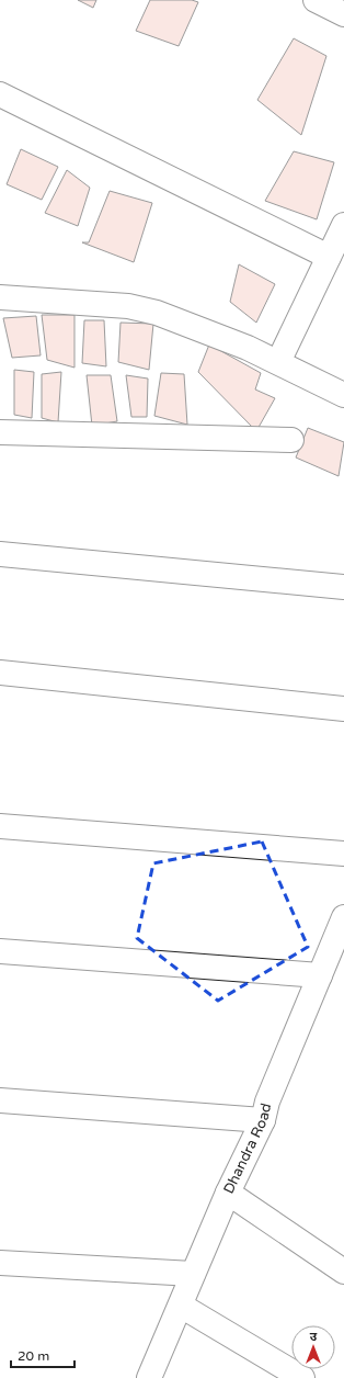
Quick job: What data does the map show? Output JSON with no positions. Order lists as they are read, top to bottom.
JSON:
{
  "streets": {
    "street": ["Dhandra Road"]
  },
  "scale_bar": "20 m",
  "north": "top"
}
